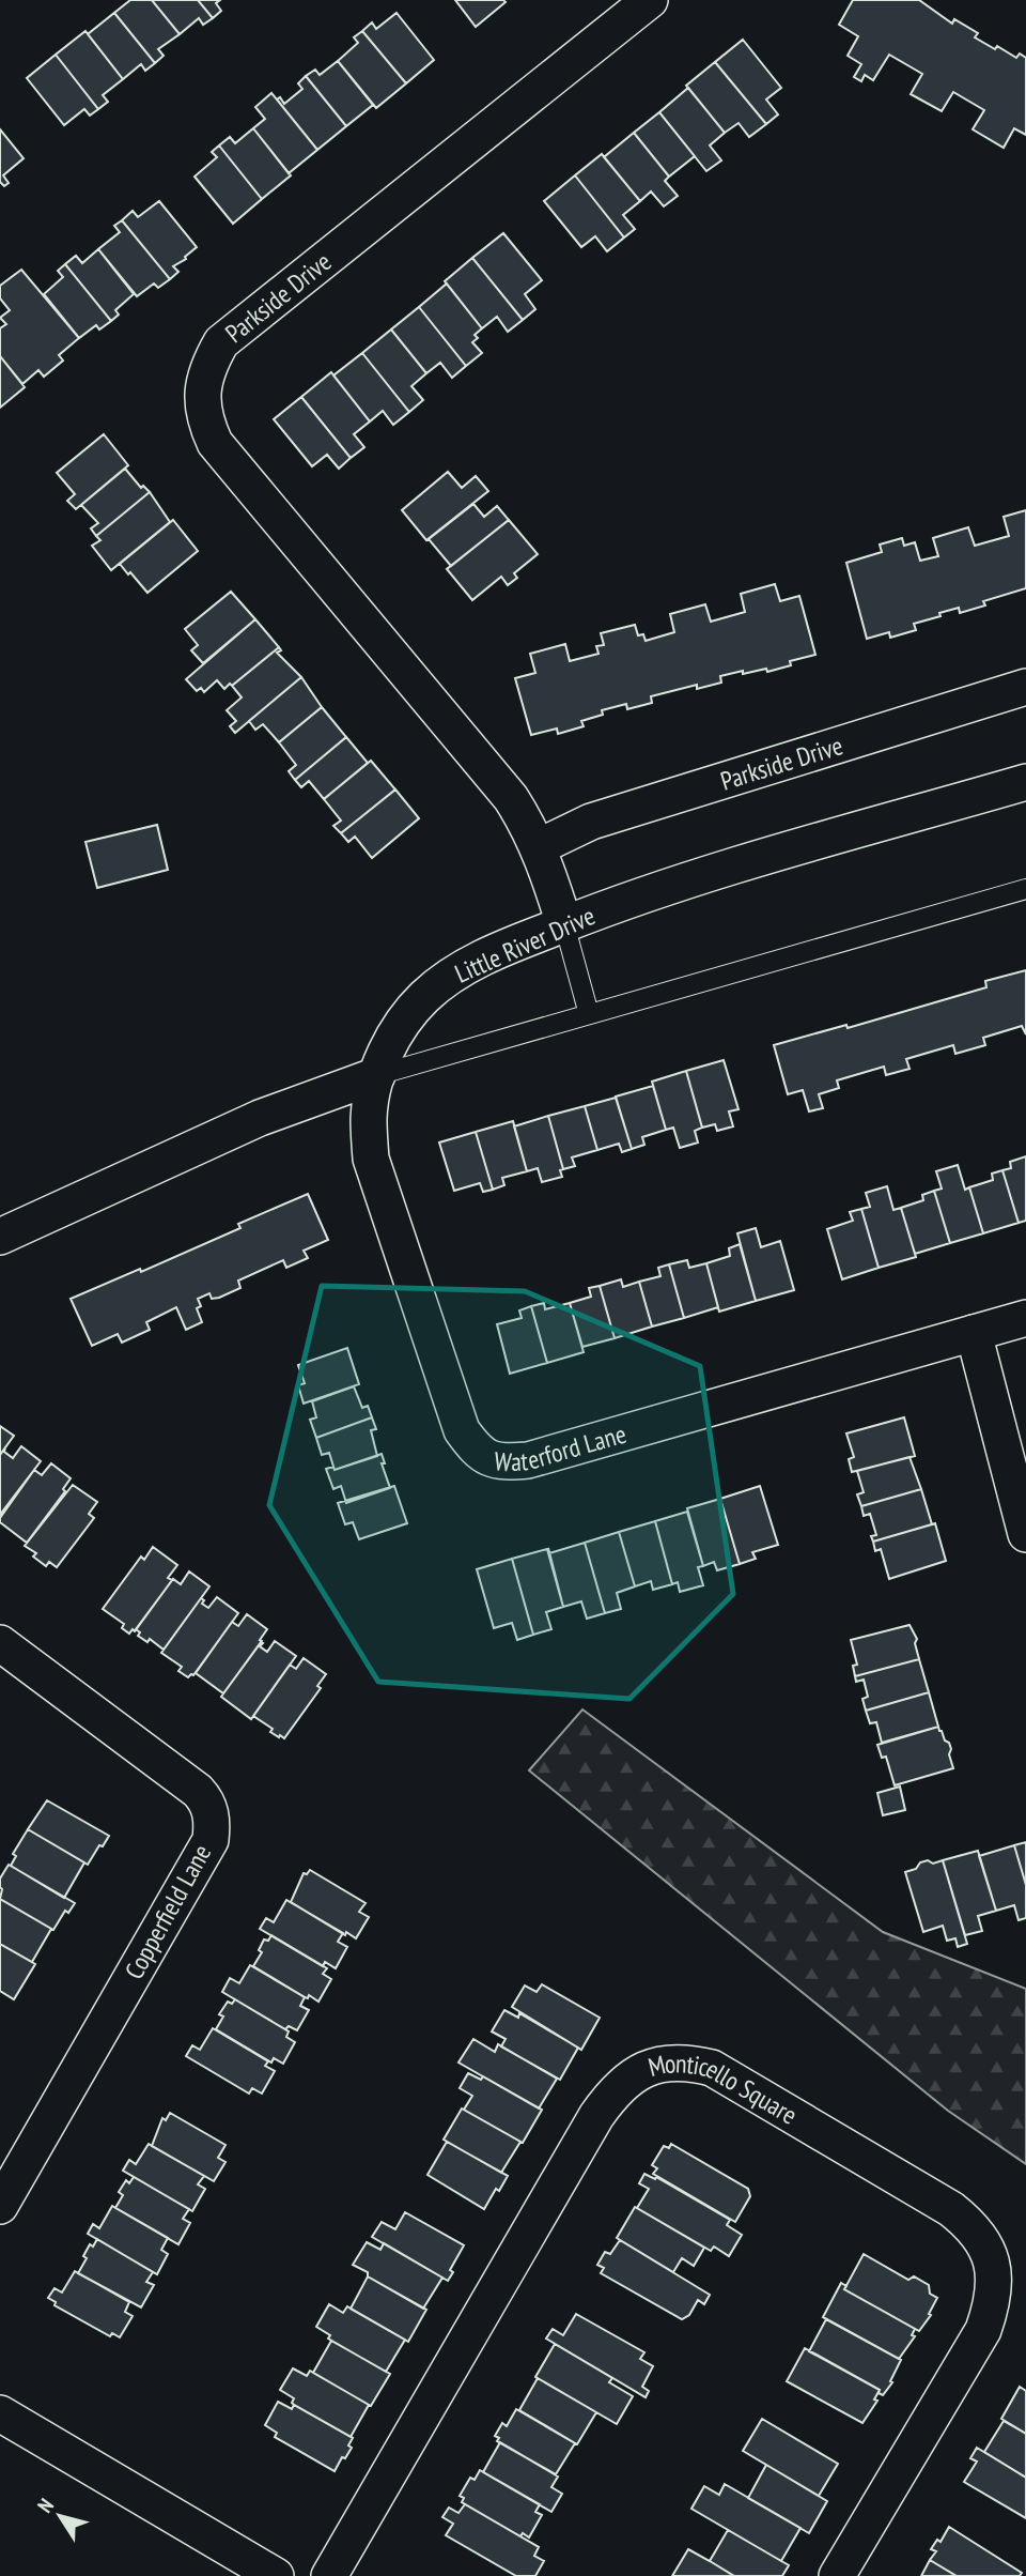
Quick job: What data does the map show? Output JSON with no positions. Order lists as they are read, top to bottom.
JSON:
{
  "streets": {
    "street": [
      "Parkside Drive",
      "Little River Drive",
      "Waterford Lane",
      "Copperfield Lane",
      "Monticello Square"
    ]
  },
  "crossings": [
    ["Parkside Drive", "Little River Drive"],
    ["Little River Drive", "Waterford Lane"]
  ],
  "north": "top left"
}
